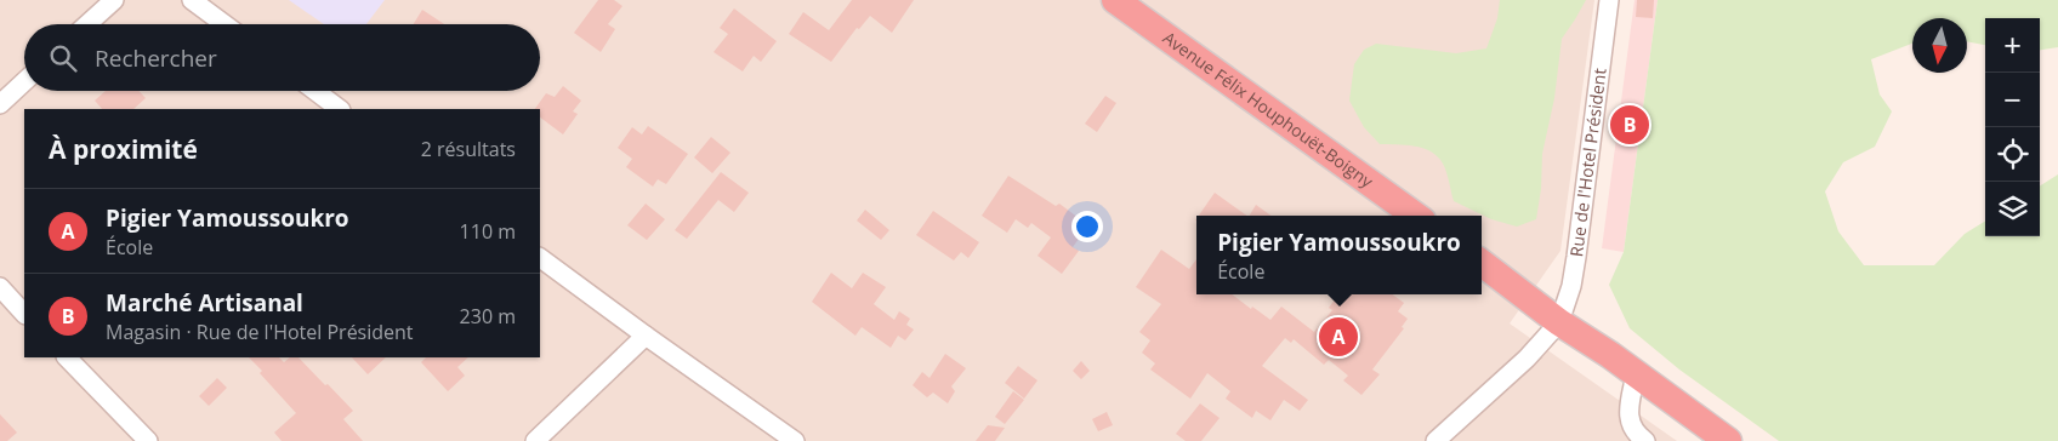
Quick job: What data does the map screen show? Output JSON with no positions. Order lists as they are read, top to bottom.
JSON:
{
  "streets": {
    "highway": ["Avenue Félix Houphouët-Boigny"],
    "street": ["Rue de l'Hotel Président"]
  },
  "north": "bottom",
  "page": {
    "map_buttons": ["+", "−"],
    "search": "Rechercher",
    "pins": ["B", "A"],
    "heading": ["À proximité", "2 résultats"],
    "list": [
      {
        "mark": "A",
        "name": "Pigier Yamoussoukro",
        "note": "École",
        "value": "110 m"
      },
      {
        "mark": "B",
        "name": "Marché Artisanal",
        "note": "Magasin · Rue de l'Hotel Président",
        "value": "230 m"
      }
    ],
    "popup": ["Pigier Yamoussoukro", "École"]
  }
}
